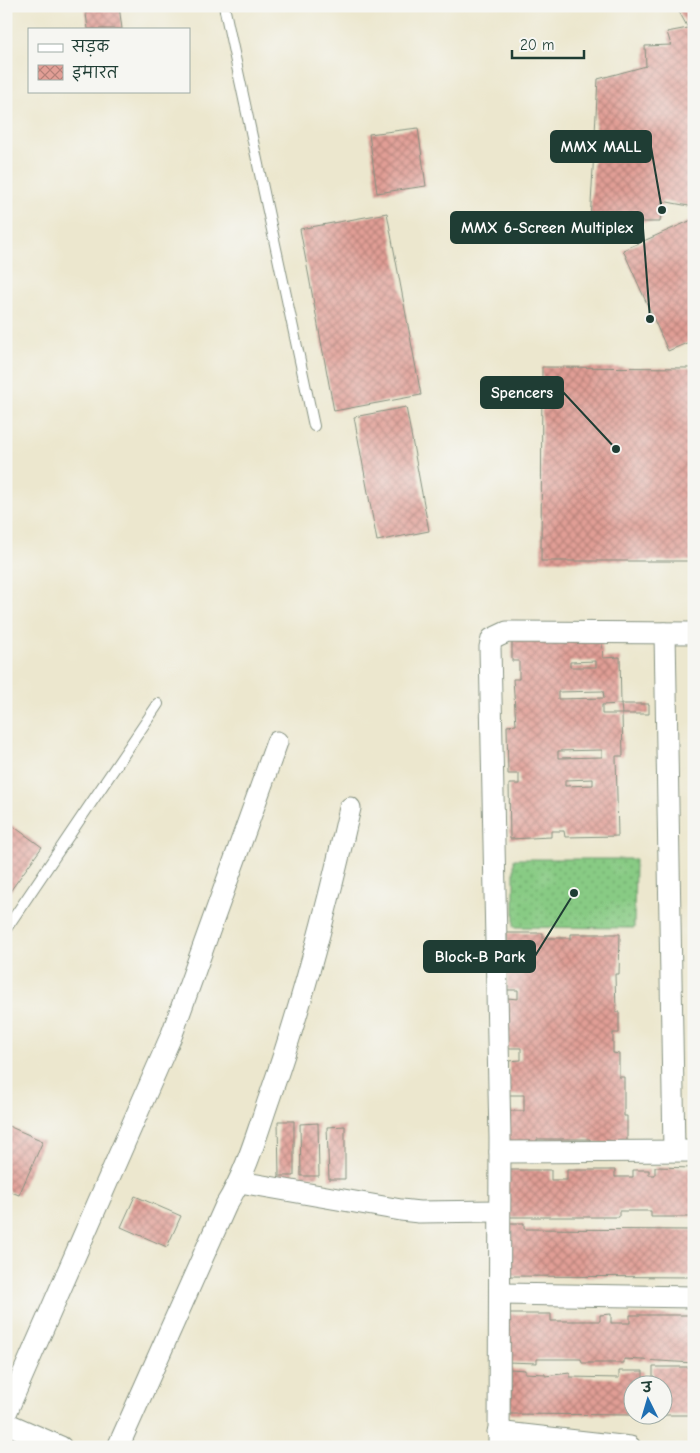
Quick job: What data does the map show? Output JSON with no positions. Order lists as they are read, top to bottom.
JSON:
{
  "places": [
    "MMX MALL",
    "MMX 6-Screen Multiplex",
    "Spencers",
    "Block-B Park"
  ],
  "legend": ["सड़क", "इमारत"],
  "scale_bar": "20 m",
  "north": "top"
}
